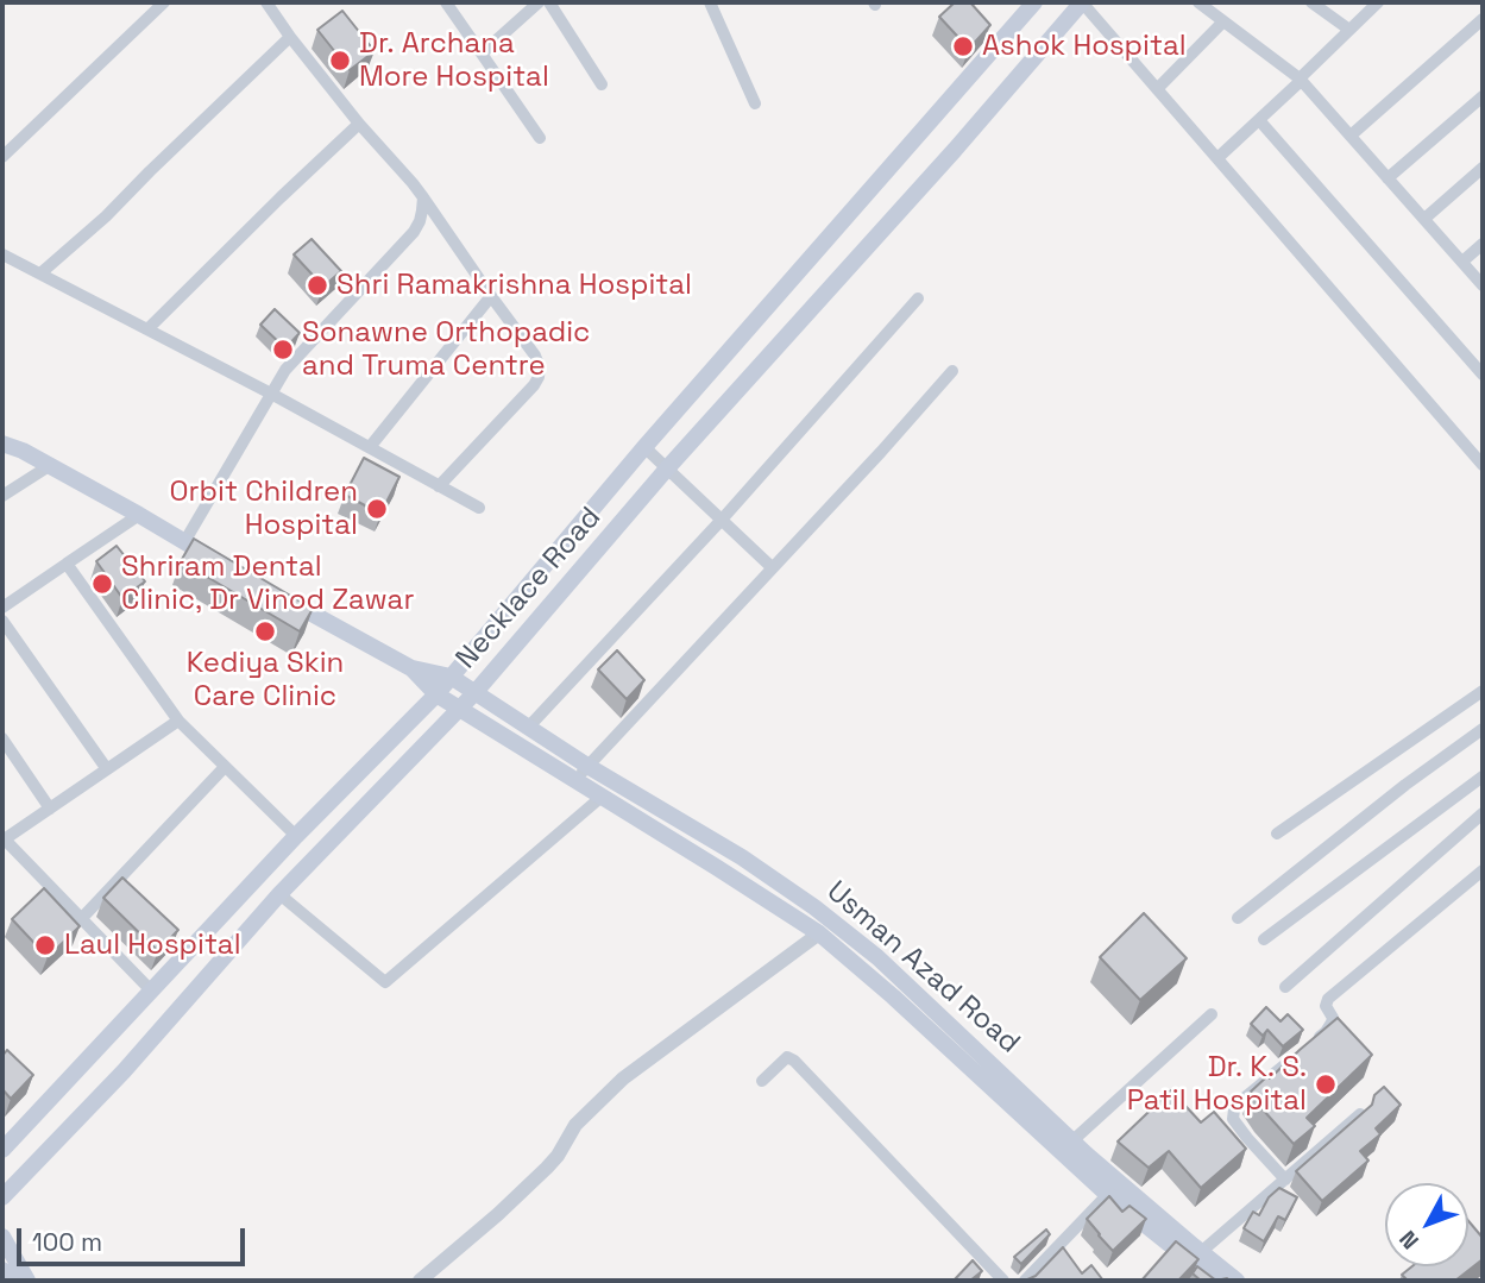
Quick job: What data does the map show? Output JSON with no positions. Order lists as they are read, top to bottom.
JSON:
{
  "streets": {
    "main road": ["Necklace Road", "Usman Azad Road"]
  },
  "crossings": [
    ["Necklace Road", "Usman Azad Road"]
  ],
  "places": [
    "Ashok Hospital",
    "Dr. Archana More Hospital",
    "Shri Ramakrishna Hospital",
    "Sonawne Orthopadic and Truma Centre",
    "Orbit Children Hospital",
    "Shriram Dental Clinic, Dr Vinod Zawar",
    "Kediya Skin Care Clinic",
    "Laul Hospital",
    "Dr. K. S. Patil Hospital"
  ],
  "scale_bar": "100 m",
  "north": "bottom left"
}
